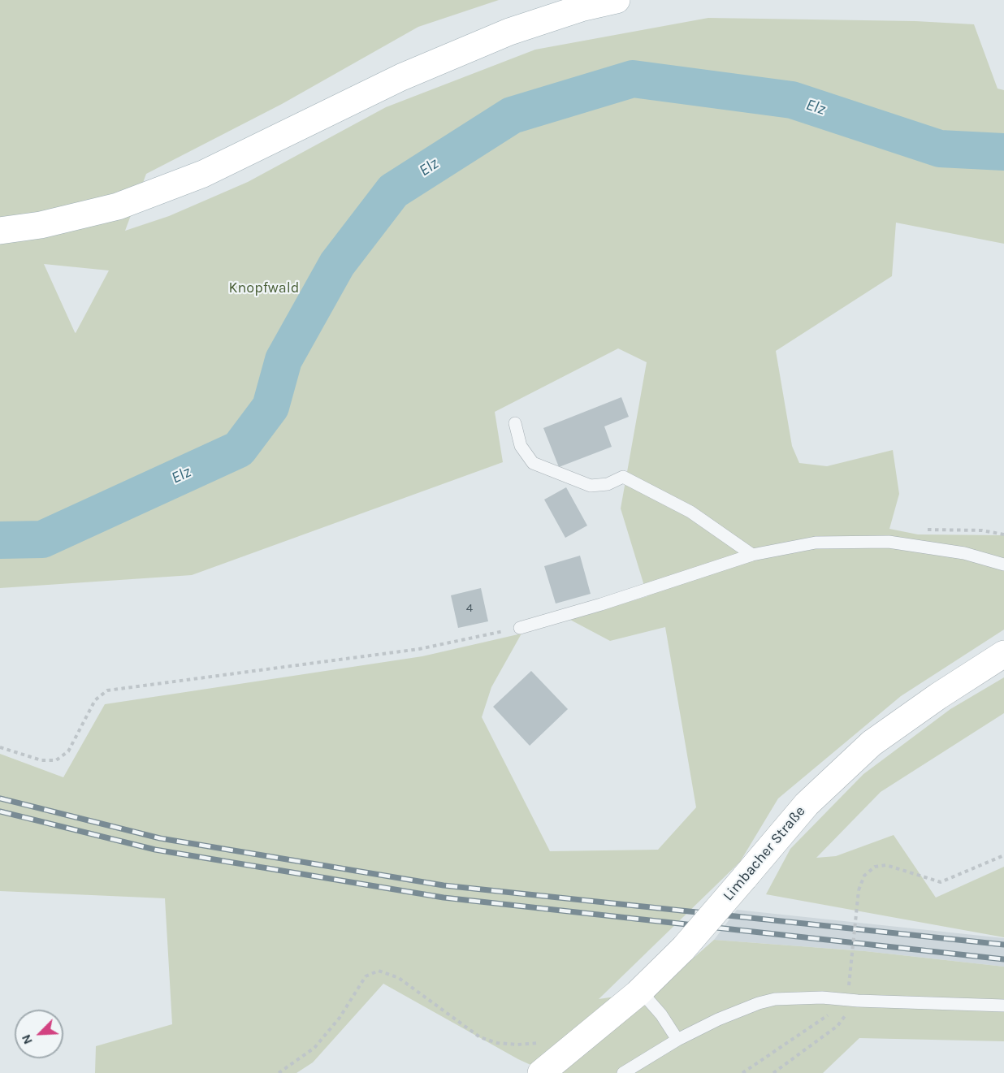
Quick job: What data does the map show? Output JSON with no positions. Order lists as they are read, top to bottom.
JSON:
{
  "streets": {
    "main road": ["Limbacher Straße"]
  },
  "water": ["Elz"],
  "parks": ["Knopfwald"],
  "house_numbers": ["4"],
  "north": "bottom left"
}
